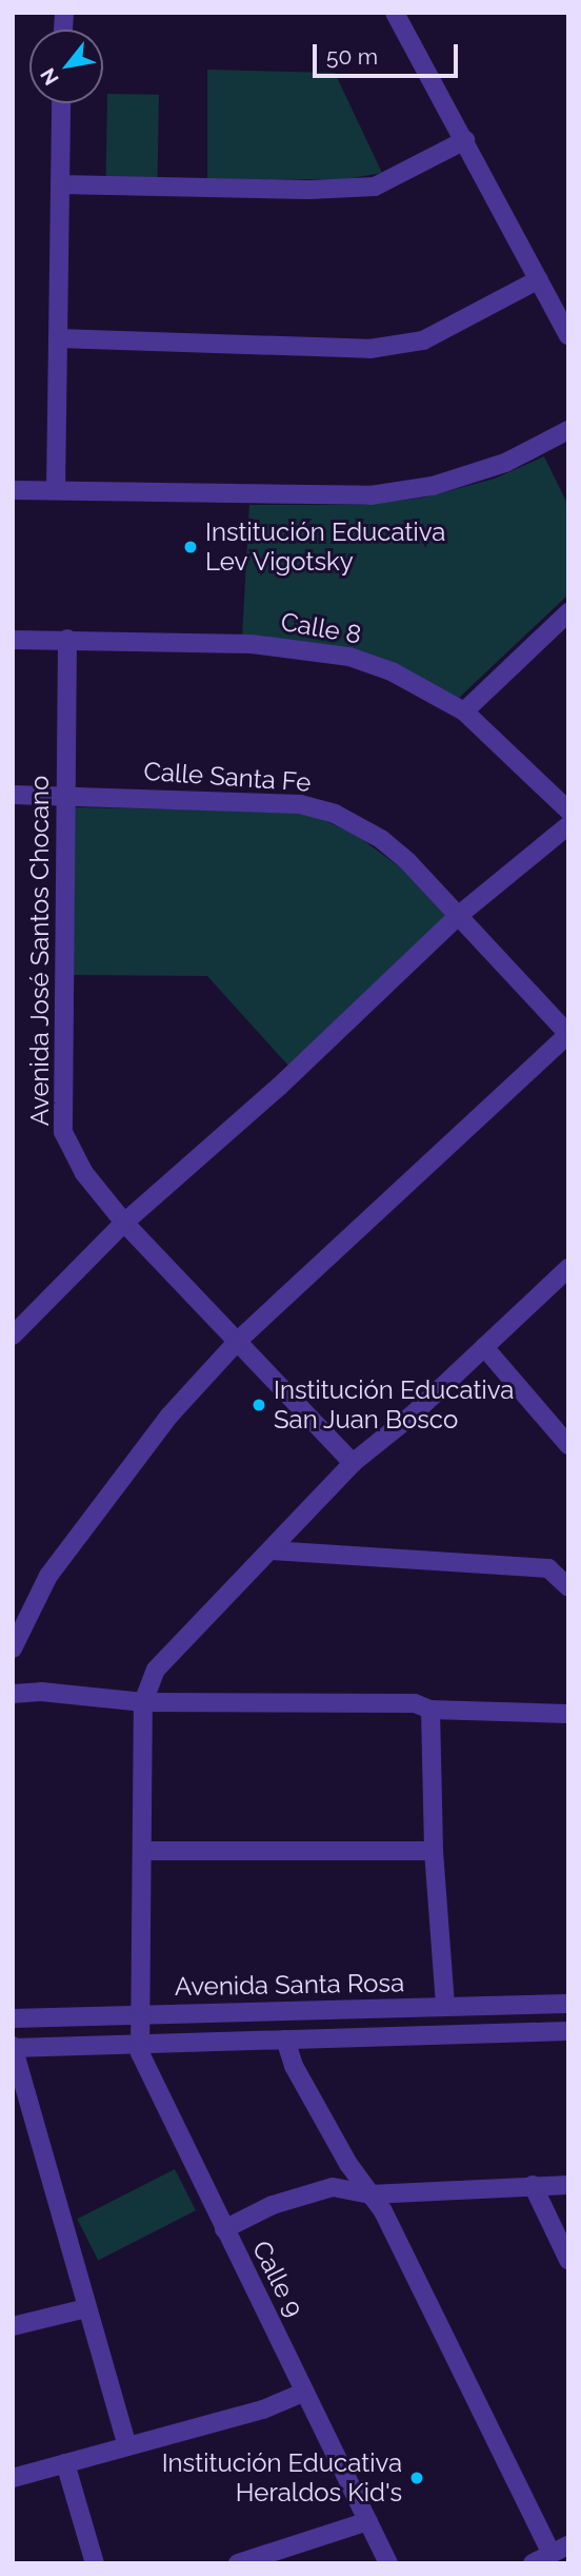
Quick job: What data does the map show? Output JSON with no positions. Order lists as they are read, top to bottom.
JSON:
{
  "streets": {
    "street": [
      "Calle 8",
      "Calle Santa Fe",
      "Avenida José Santos Chocano",
      "Avenida Santa Rosa",
      "Calle 9"
    ]
  },
  "crossings": [
    ["Calle 8", "Avenida José Santos Chocano"],
    ["Calle Santa Fe", "Avenida José Santos Chocano"],
    ["Avenida Santa Rosa", "Calle 9"]
  ],
  "places": ["Institución Educativa Lev Vigotsky", "Institución Educativa San Juan Bosco", "Institución Educativa Heraldos Kid's"],
  "scale_bar": "50 m",
  "north": "bottom left"
}
